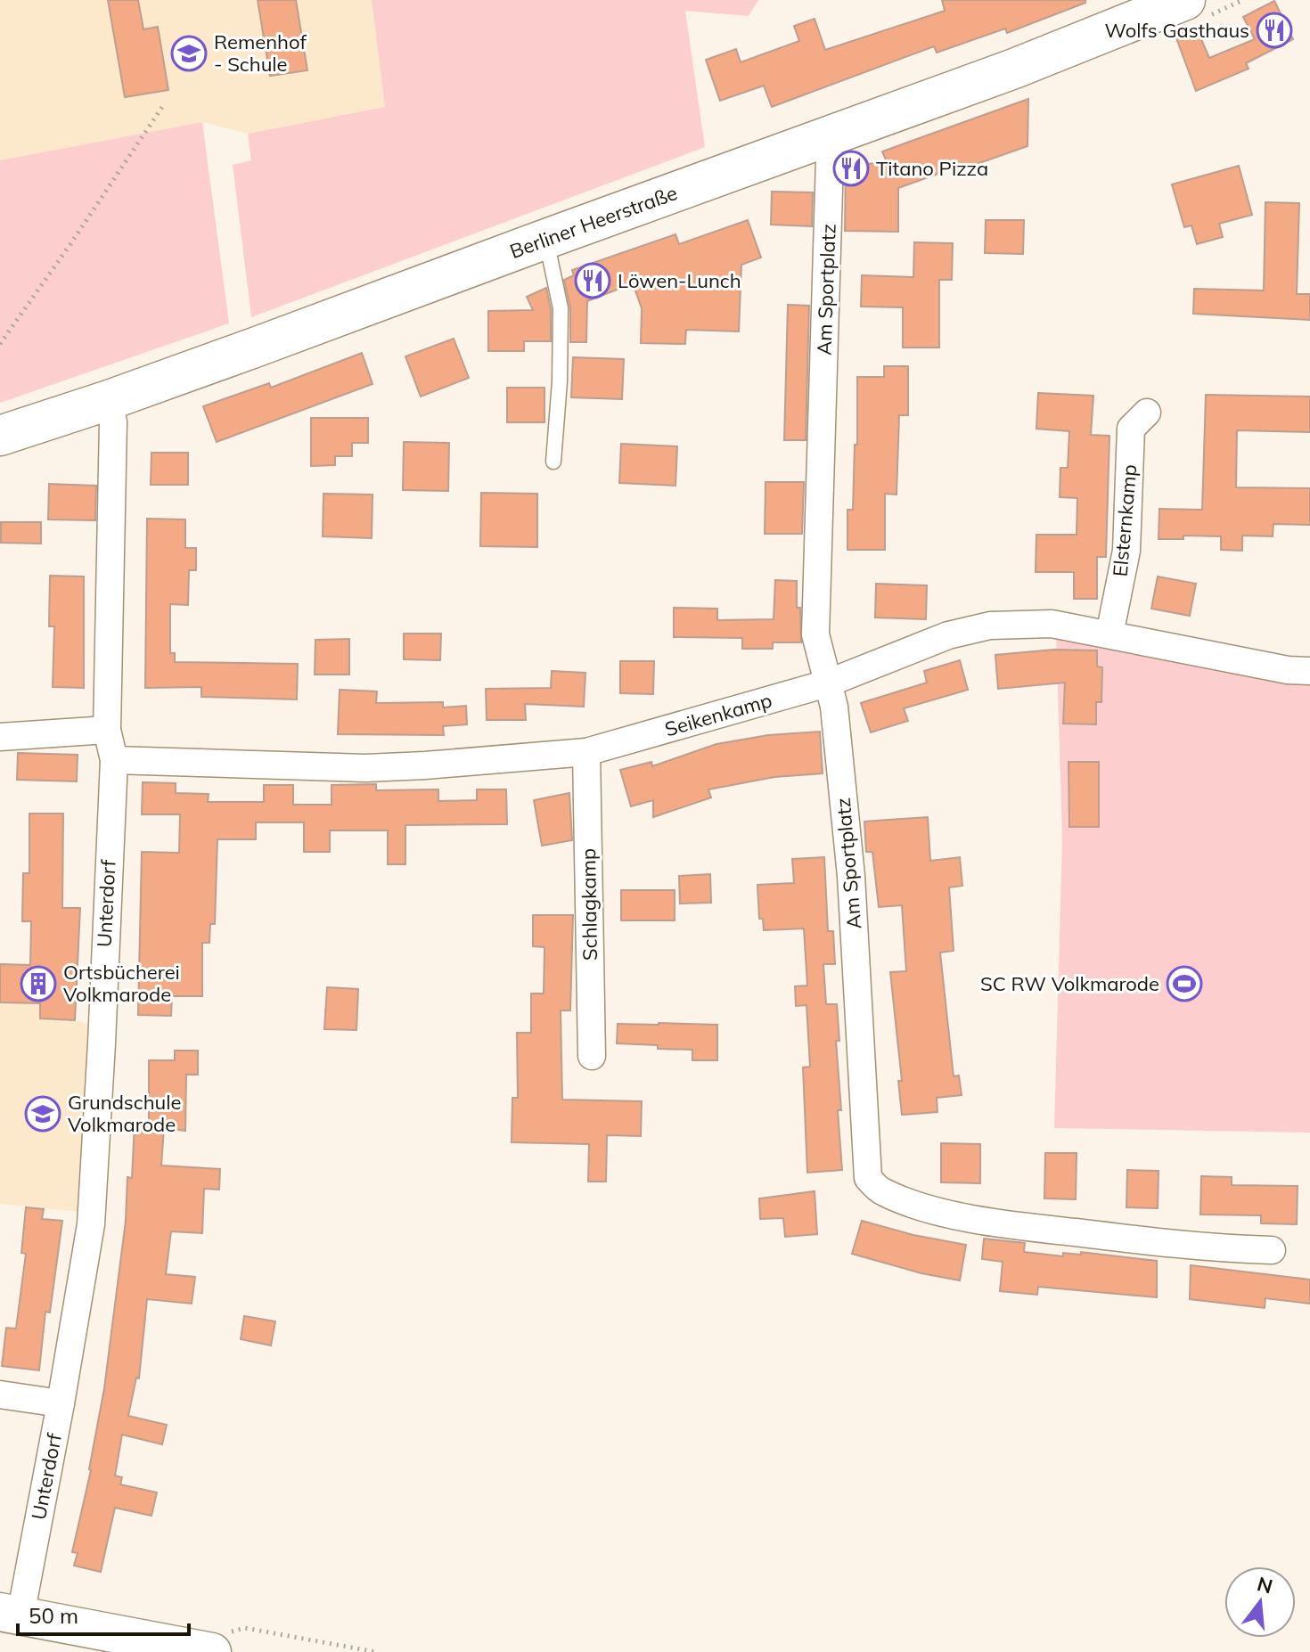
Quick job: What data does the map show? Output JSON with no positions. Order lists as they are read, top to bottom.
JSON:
{
  "streets": {
    "main road": ["Berliner Heerstraße"],
    "street": [
      "Am Sportplatz",
      "Elsternkamp",
      "Seikenkamp",
      "Unterdorf",
      "Schlagkamp"
    ]
  },
  "crossings": [
    ["Berliner Heerstraße", "Am Sportplatz"],
    ["Berliner Heerstraße", "Unterdorf"],
    ["Am Sportplatz", "Seikenkamp"],
    ["Elsternkamp", "Seikenkamp"],
    ["Seikenkamp", "Unterdorf"],
    ["Seikenkamp", "Schlagkamp"]
  ],
  "places": {
    "restaurant": ["Wolfs Gasthaus", "Titano Pizza", "Löwen-Lunch"],
    "school or university": ["Remenhof - Schule", "Grundschule Volkmarode"],
    "building": ["Ortsbücherei Volkmarode"],
    "sports": ["SC RW Volkmarode"]
  },
  "scale_bar": "50 m",
  "north": "top"
}
